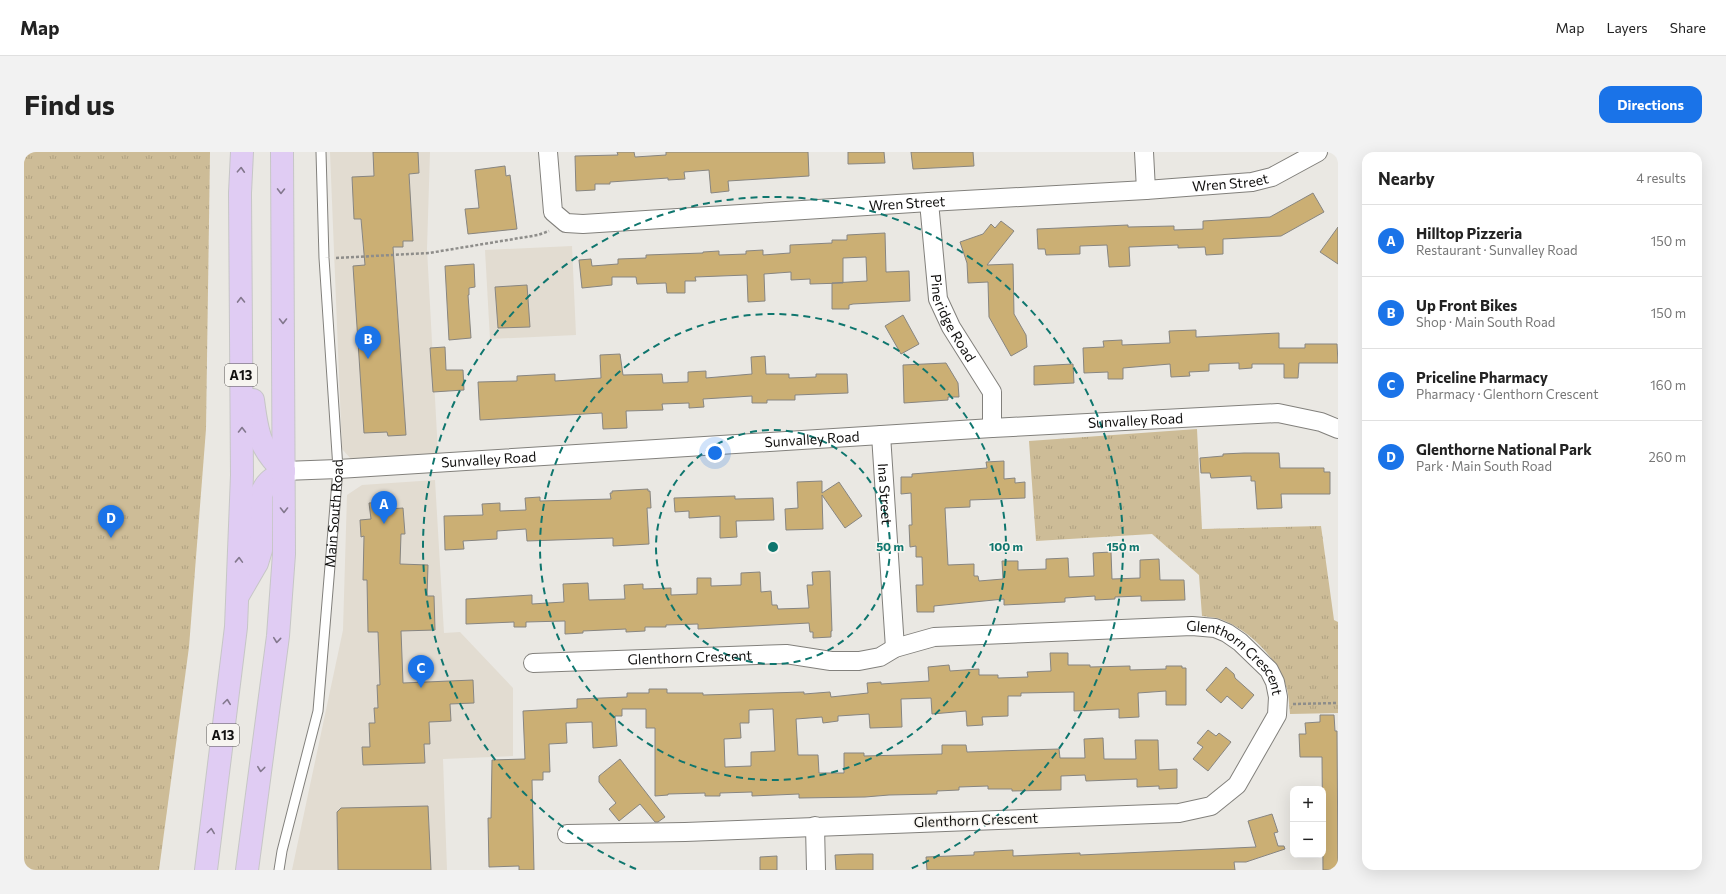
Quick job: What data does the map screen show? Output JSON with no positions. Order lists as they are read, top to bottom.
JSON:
{
  "streets": {
    "highway": ["A13"],
    "street": [
      "Wren Street",
      "Pineridge Road",
      "Sunvalley Road",
      "Ina Street",
      "Glenthorn Crescent"
    ],
    "lane": ["Main South Road"]
  },
  "crossings": [
    ["Wren Street", "Pineridge Road"],
    ["Pineridge Road", "Sunvalley Road"],
    ["Sunvalley Road", "Ina Street"],
    ["Sunvalley Road", "Main South Road"],
    ["Ina Street", "Glenthorn Crescent"]
  ],
  "page": {
    "header": "Map",
    "nav": ["Map", "Layers", "Share"],
    "buttons": "Directions",
    "title": "Find us",
    "heading": ["Nearby", "4 results"],
    "list": [
      {
        "mark": "A",
        "name": "Hilltop Pizzeria",
        "note": "Restaurant · Sunvalley Road",
        "value": "150 m"
      },
      {
        "mark": "B",
        "name": "Up Front Bikes",
        "note": "Shop · Main South Road",
        "value": "150 m"
      },
      {
        "mark": "C",
        "name": "Priceline Pharmacy",
        "note": "Pharmacy · Glenthorn Crescent",
        "value": "160 m"
      },
      {
        "mark": "D",
        "name": "Glenthorne National Park",
        "note": "Park · Main South Road",
        "value": "260 m"
      }
    ],
    "pins": [
      "B",
      "A",
      "D",
      "C"
    ],
    "map_buttons": ["+", "−"]
  },
  "rings": ["50 m", "100 m", "150 m"]
}
